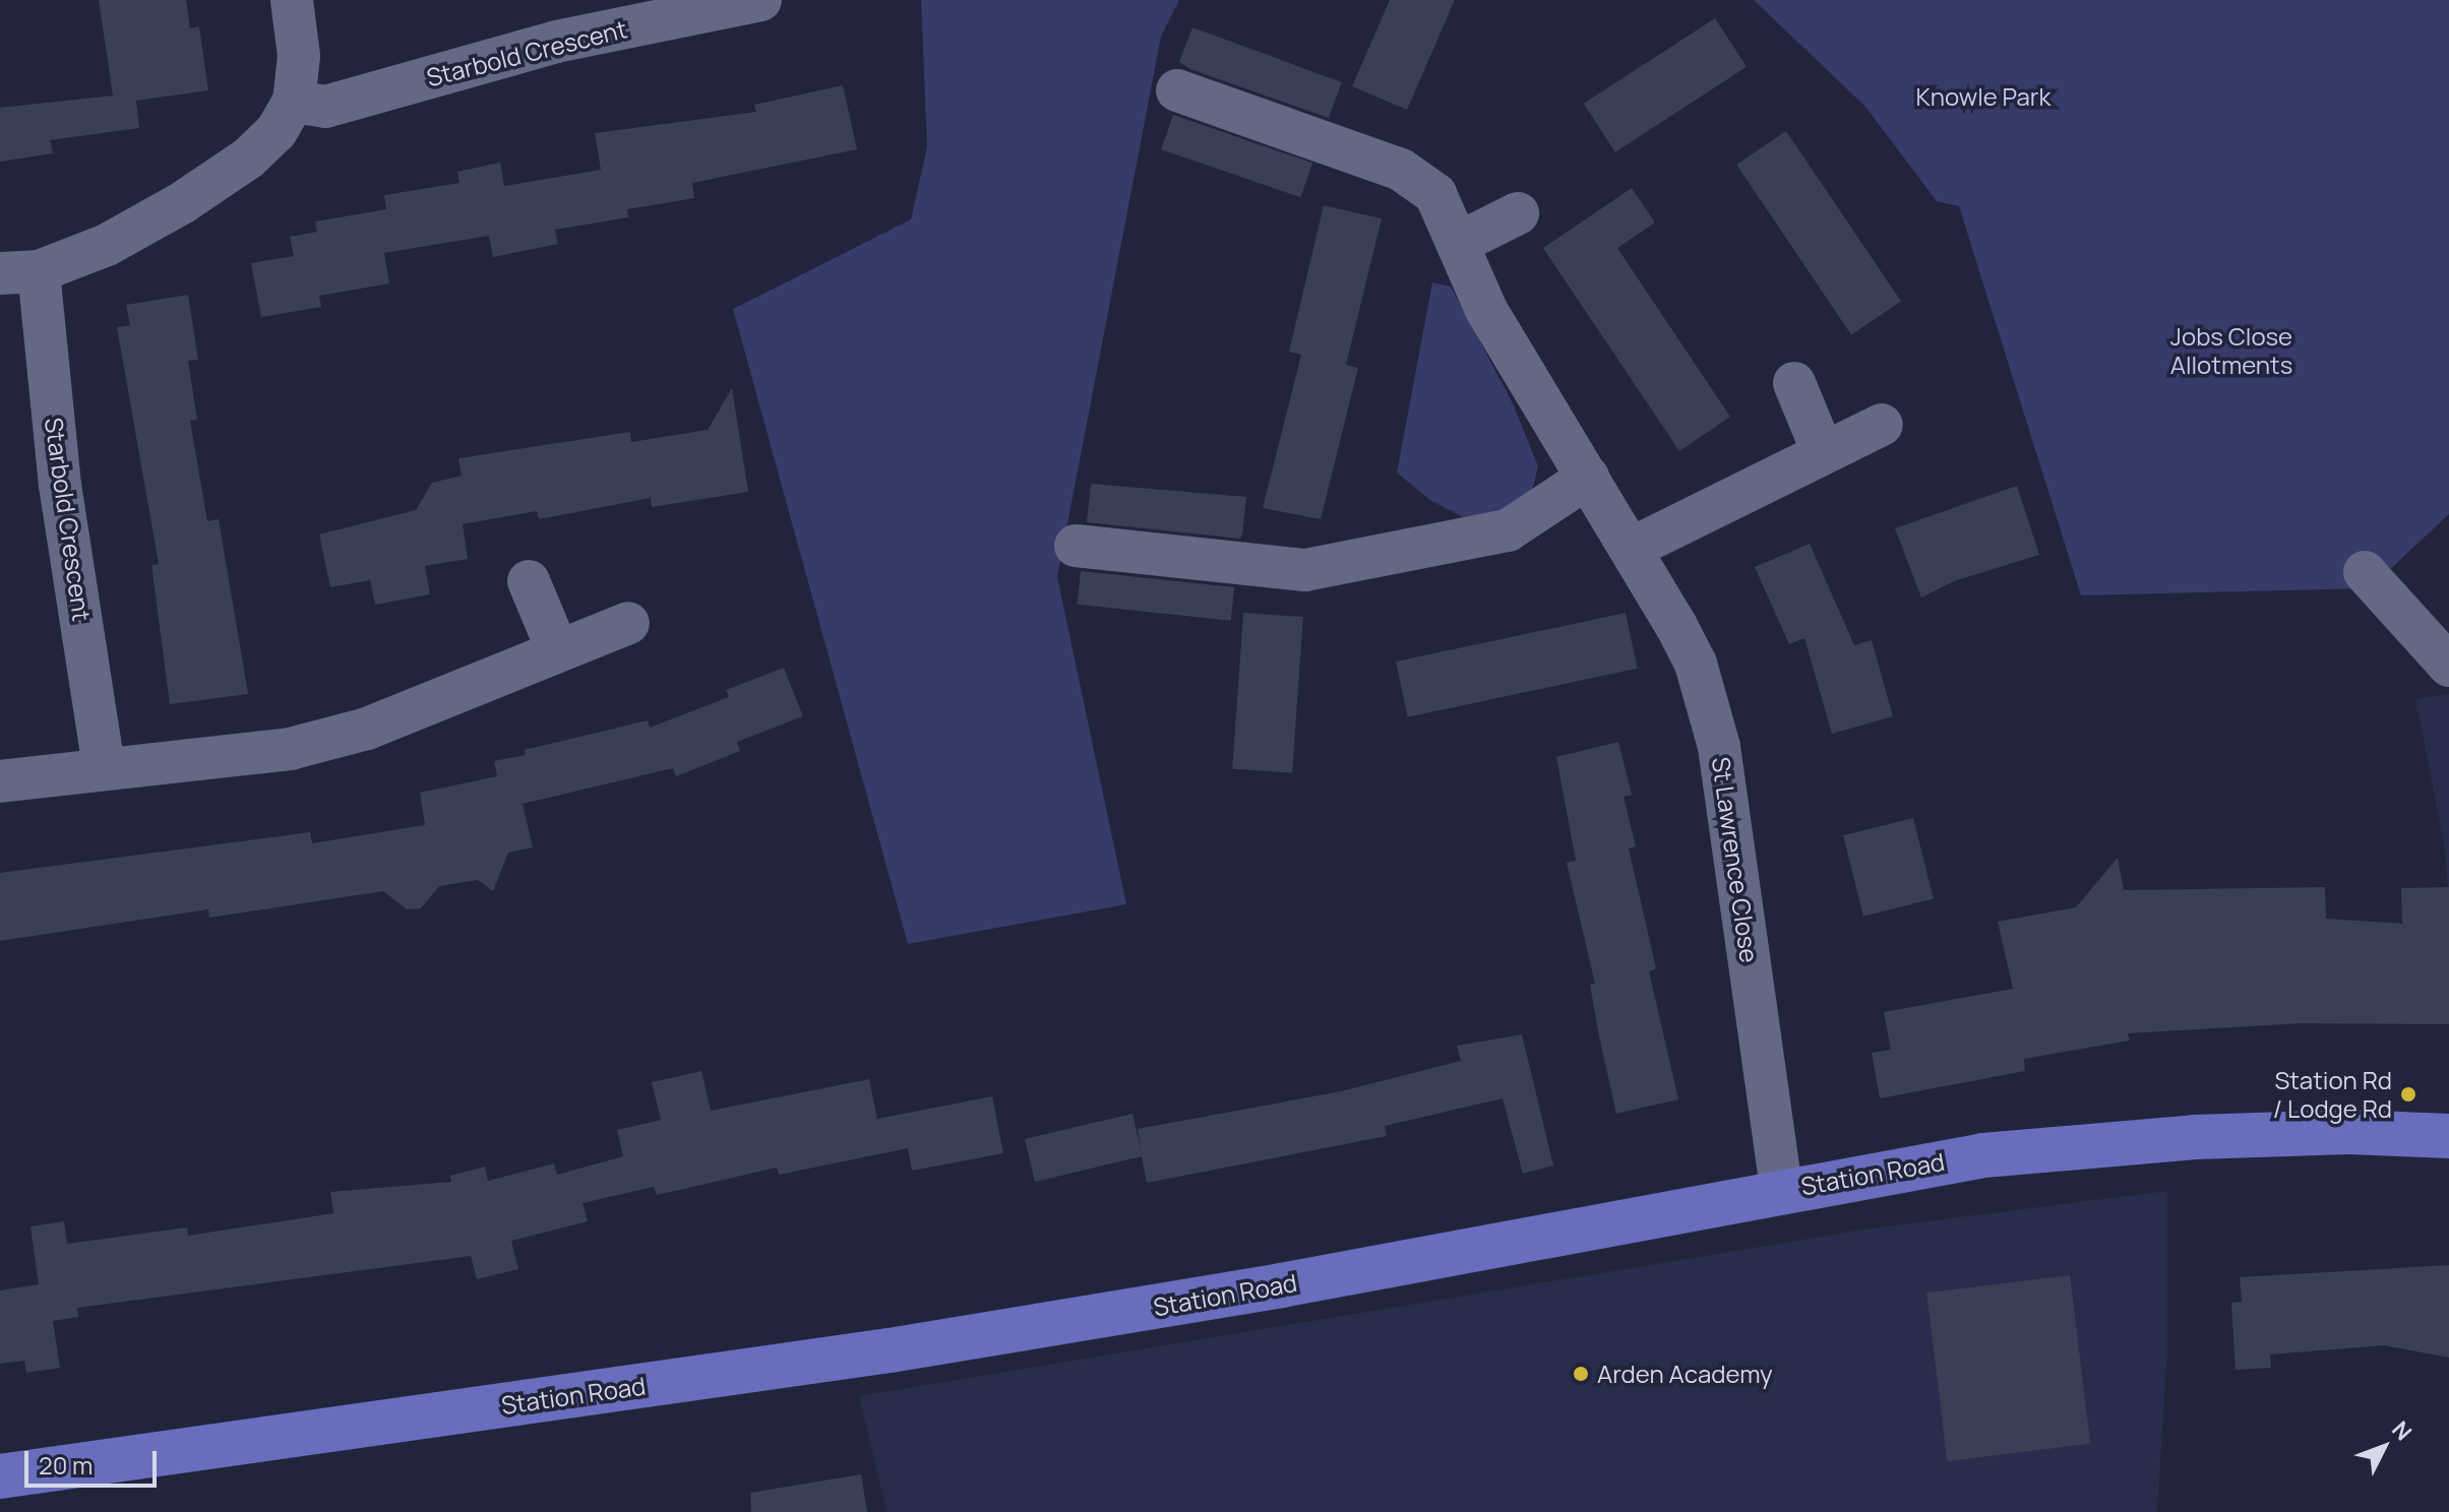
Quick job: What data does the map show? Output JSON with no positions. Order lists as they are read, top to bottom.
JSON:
{
  "streets": {
    "main road": ["Station Road"],
    "street": ["Starbold Crescent", "St Lawrence Close"]
  },
  "crossings": [
    ["St Lawrence Close", "Station Road"]
  ],
  "parks": ["Knowle Park", "Jobs Close Allotments"],
  "places": ["Station Rd / Lodge Rd", "Arden Academy"],
  "scale_bar": "20 m",
  "north": "top right"
}
